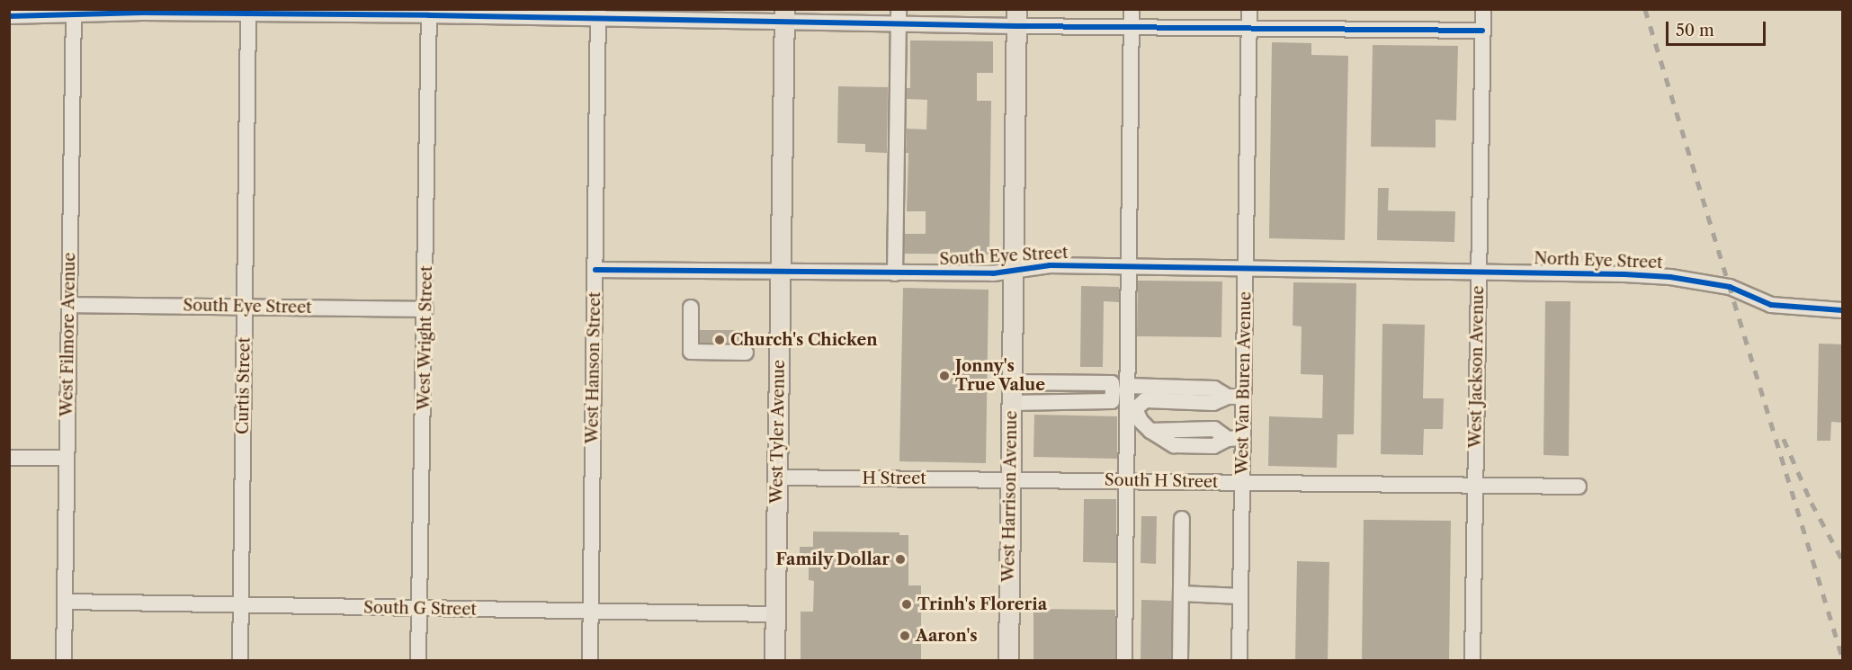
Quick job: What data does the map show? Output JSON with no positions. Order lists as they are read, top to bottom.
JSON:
{
  "streets": {
    "main road": ["West Tyler Avenue", "West Harrison Avenue"],
    "street": [
      "South Eye Street",
      "North Eye Street",
      "West Filmore Avenue",
      "West Wright Street",
      "West Jackson Avenue",
      "West Hanson Street",
      "West Van Buren Avenue",
      "Curtis Street",
      "H Street",
      "South H Street",
      "South G Street"
    ]
  },
  "crossings": [
    ["South Eye Street", "North Eye Street"],
    ["South Eye Street", "West Filmore Avenue"],
    ["South Eye Street", "West Wright Street"],
    ["South Eye Street", "West Jackson Avenue"],
    ["South Eye Street", "West Hanson Street"],
    ["South Eye Street", "West Van Buren Avenue"],
    ["South Eye Street", "Curtis Street"],
    ["South Eye Street", "West Tyler Avenue"],
    ["South Eye Street", "West Harrison Avenue"],
    ["North Eye Street", "West Jackson Avenue"],
    ["West Filmore Avenue", "South G Street"],
    ["West Wright Street", "South G Street"],
    ["West Jackson Avenue", "South H Street"],
    ["West Hanson Street", "South G Street"],
    ["West Van Buren Avenue", "South H Street"],
    ["Curtis Street", "South G Street"],
    ["West Tyler Avenue", "H Street"],
    ["West Tyler Avenue", "South G Street"],
    ["H Street", "South H Street"],
    ["H Street", "West Harrison Avenue"],
    ["South H Street", "West Harrison Avenue"]
  ],
  "places": [
    "Church's Chicken",
    "Jonny's True Value",
    "Family Dollar",
    "Trinh's Floreria",
    "Aaron's"
  ],
  "scale_bar": "50 m"
}
